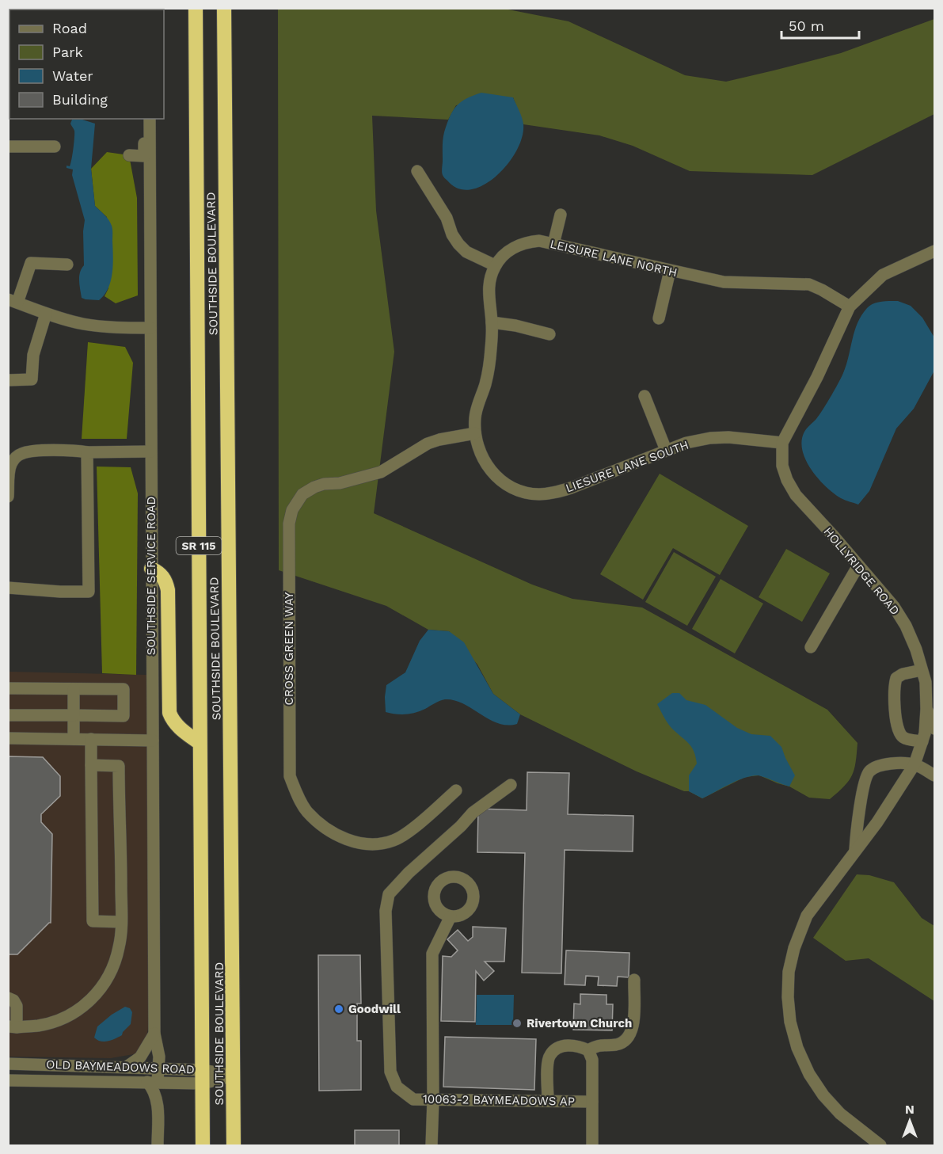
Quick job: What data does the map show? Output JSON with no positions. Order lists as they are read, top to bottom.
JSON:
{
  "streets": {
    "highway": ["SOUTHSIDE BOULEVARD", "SR 115"],
    "street": [
      "LEISURE LANE NORTH",
      "LIESURE LANE SOUTH",
      "HOLLYRIDGE ROAD",
      "SOUTHSIDE SERVICE ROAD",
      "CROSS GREEN WAY",
      "OLD BAYMEADOWS ROAD",
      "10063-2 BAYMEADOWS AP"
    ]
  },
  "crossings": [
    ["LEISURE LANE NORTH", "HOLLYRIDGE ROAD"],
    ["SOUTHSIDE BOULEVARD", "OLD BAYMEADOWS ROAD"],
    ["LIESURE LANE SOUTH", "HOLLYRIDGE ROAD"],
    ["LIESURE LANE SOUTH", "CROSS GREEN WAY"],
    ["SOUTHSIDE SERVICE ROAD", "OLD BAYMEADOWS ROAD"]
  ],
  "places": ["Goodwill", "Rivertown Church"],
  "legend": [
    "Road",
    "Park",
    "Water",
    "Building"
  ],
  "scale_bar": "50 m",
  "north": "top"
}
